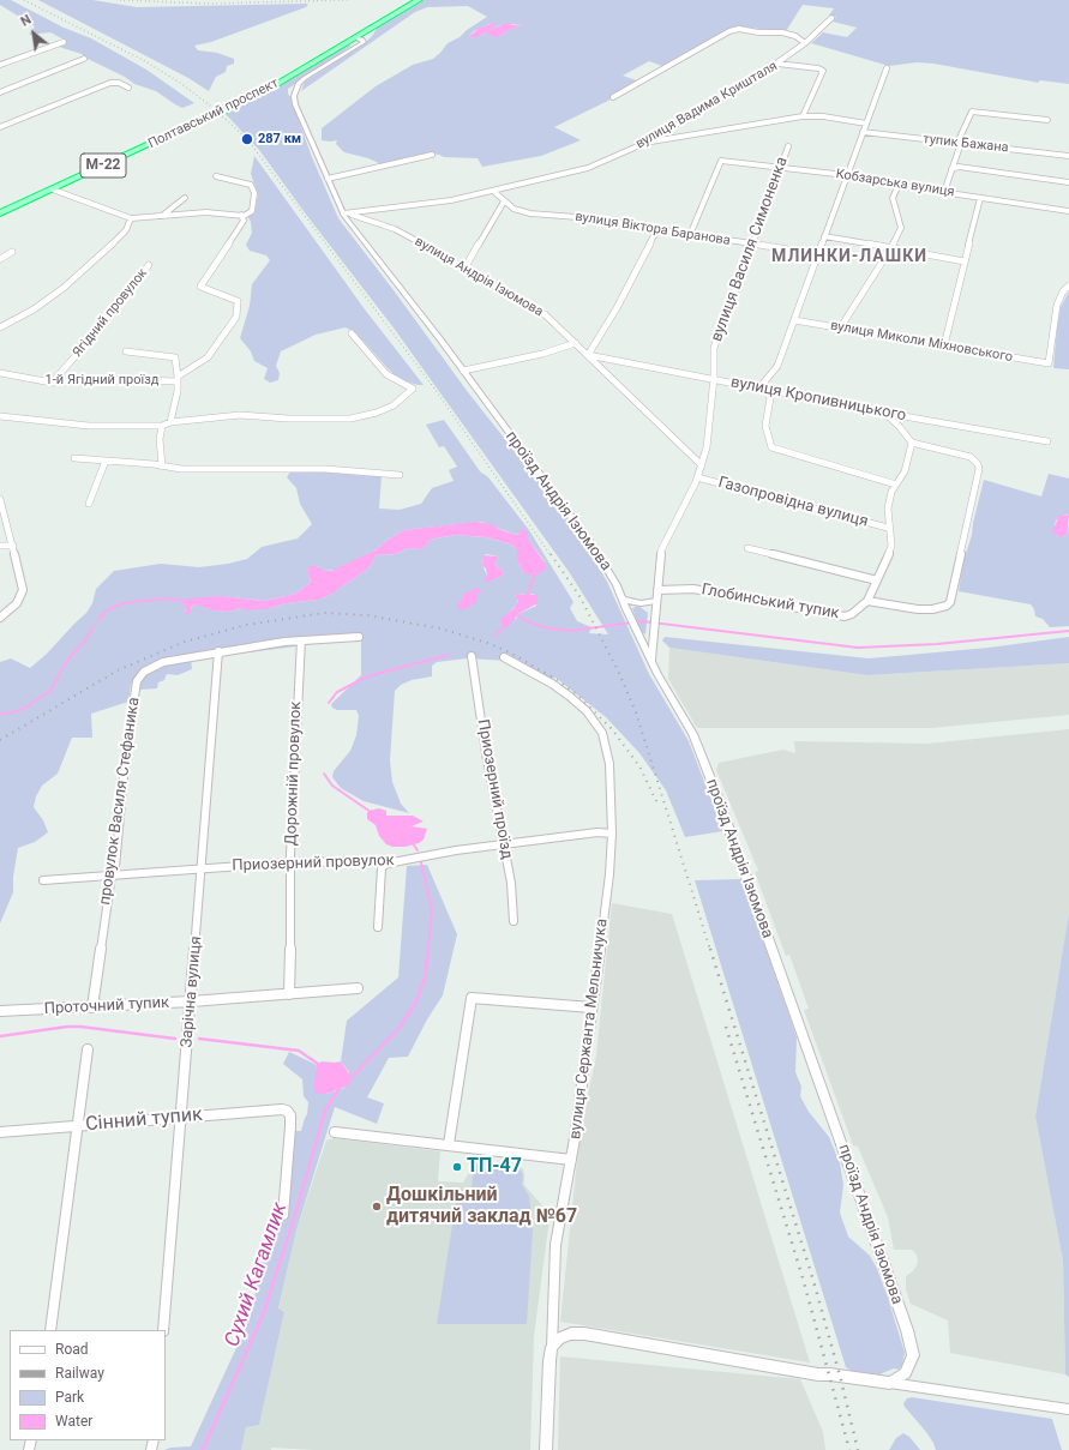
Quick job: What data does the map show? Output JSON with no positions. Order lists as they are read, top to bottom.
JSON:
{
  "streets": {
    "highway": ["Полтавський проспект", "М-22"],
    "street": [
      "вулиця Вадима Кришталя",
      "тупик Бажана",
      "Кобзарська вулиця",
      "вулиця Віктора Баранова",
      "вулиця Василя Симоненка",
      "вулиця Андрія Ізюмова",
      "Ягідний провулок",
      "вулиця Миколи Міхновського",
      "1-й Ягідний проїзд",
      "вулиця Кропивницького",
      "проїзд Андрія Ізюмова",
      "Газопровідна вулиця",
      "Глобинський тупик",
      "Дорожній провулок",
      "Приозерний проїзд",
      "провулок Василя Стефаника",
      "Приозерний провулок",
      "Зарічна вулиця",
      "Проточний тупик",
      "вулиця Сержанта Мельничука",
      "Сінний тупик"
    ]
  },
  "crossings": [
    ["вулиця Вадима Кришталя", "вулиця Віктора Баранова"],
    ["вулиця Вадима Кришталя", "вулиця Андрія Ізюмова"],
    ["вулиця Вадима Кришталя", "проїзд Андрія Ізюмова"],
    ["Полтавський проспект", "проїзд Андрія Ізюмова"],
    ["Кобзарська вулиця", "вулиця Віктора Баранова"],
    ["Кобзарська вулиця", "вулиця Василя Симоненка"],
    ["вулиця Віктора Баранова", "вулиця Василя Симоненка"],
    ["вулиця Василя Симоненка", "вулиця Андрія Ізюмова"],
    ["вулиця Василя Симоненка", "вулиця Кропивницького"],
    ["вулиця Василя Симоненка", "проїзд Андрія Ізюмова"],
    ["вулиця Василя Симоненка", "Газопровідна вулиця"],
    ["вулиця Василя Симоненка", "Глобинський тупик"],
    ["вулиця Андрія Ізюмова", "вулиця Кропивницького"],
    ["вулиця Андрія Ізюмова", "проїзд Андрія Ізюмова"],
    ["Ягідний провулок", "1-й Ягідний проїзд"],
    ["Газопровідна вулиця", "Глобинський тупик"],
    ["Дорожній провулок", "Приозерний провулок"],
    ["Дорожній провулок", "Проточний тупик"],
    ["Приозерний проїзд", "Приозерний провулок"],
    ["провулок Василя Стефаника", "Приозерний провулок"],
    ["провулок Василя Стефаника", "Зарічна вулиця"],
    ["провулок Василя Стефаника", "Проточний тупик"],
    ["Приозерний провулок", "Зарічна вулиця"],
    ["Приозерний провулок", "вулиця Сержанта Мельничука"],
    ["Зарічна вулиця", "Проточний тупик"],
    ["Зарічна вулиця", "Сінний тупик"]
  ],
  "districts": ["МЛИНКИ-ЛАШКИ"],
  "water": ["Сухий Кагамлик"],
  "places": ["287 км", "ТП-47", "Дошкільний дитячий заклад №67"],
  "legend": [
    "Road",
    "Railway",
    "Park",
    "Water"
  ],
  "north": "top left"
}
